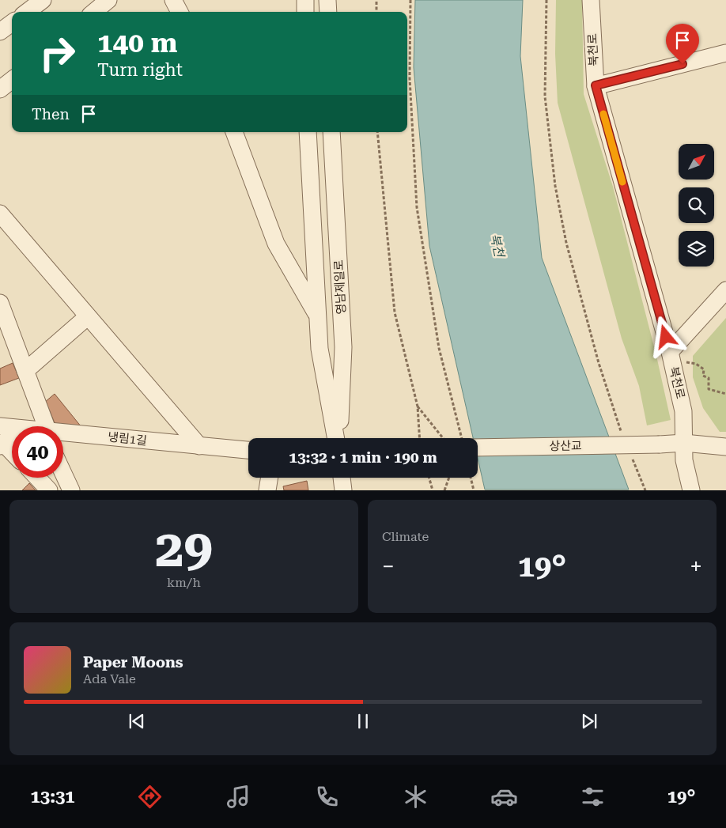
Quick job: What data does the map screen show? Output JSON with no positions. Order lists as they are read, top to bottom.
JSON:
{
  "streets": {
    "street": [
      "북천로",
      "영남제일로",
      "냉림1길",
      "상산교"
    ]
  },
  "crossings": [
    ["북천로", "상산교"]
  ],
  "water": ["북천"],
  "north": "top right",
  "page": {
    "turn": ["140 m", "Turn right"],
    "then": "Then",
    "limit": "40",
    "trip": "13:32 · 1 min · 190 m",
    "tile": [
      ["29", "km/h"],
      "Climate"
    ],
    "heat": ["−", "19°", "+"],
    "song": ["Paper Moons", "Ada Vale"],
    "tabs": ["13:31", "19°"]
  }
}
